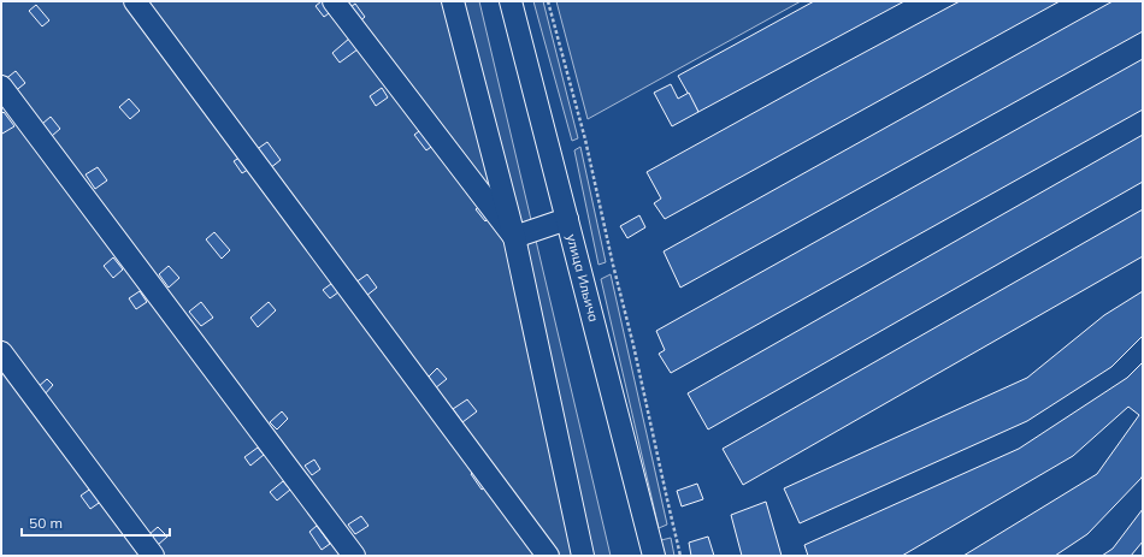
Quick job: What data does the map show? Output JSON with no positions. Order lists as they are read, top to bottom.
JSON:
{
  "streets": {
    "street": ["улица Ильича"]
  },
  "scale_bar": "50 m"
}
